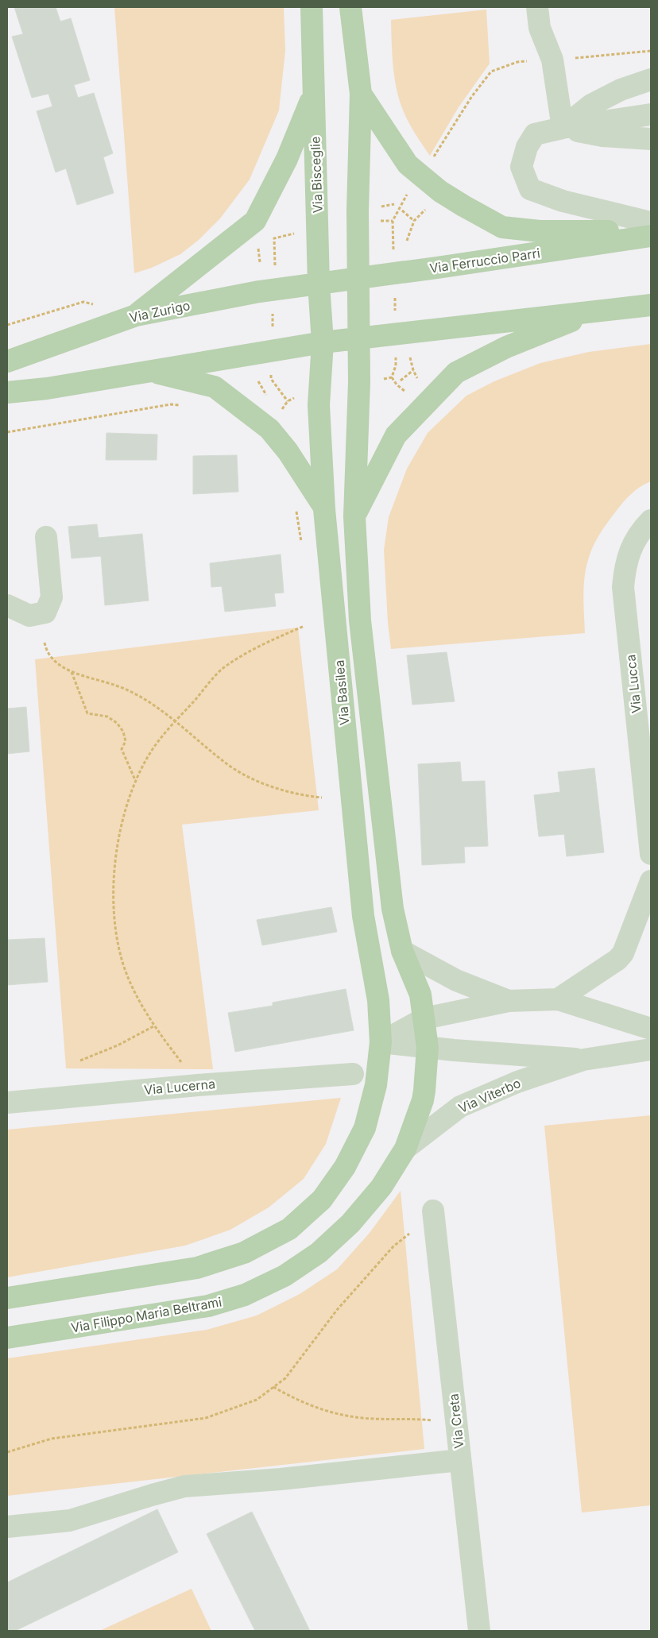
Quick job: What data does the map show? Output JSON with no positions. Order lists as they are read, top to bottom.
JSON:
{
  "streets": {
    "main road": [
      "Via Bisceglie",
      "Via Ferruccio Parri",
      "Via Zurigo",
      "Via Basilea",
      "Via Filippo Maria Beltrami"
    ],
    "street": [
      "Via Lucca",
      "Via Lucerna",
      "Via Viterbo",
      "Via Creta"
    ]
  },
  "crossings": [
    ["Via Bisceglie", "Via Ferruccio Parri"],
    ["Via Bisceglie", "Via Zurigo"],
    ["Via Bisceglie", "Via Basilea"],
    ["Via Ferruccio Parri", "Via Zurigo"],
    ["Via Basilea", "Via Viterbo"],
    ["Via Basilea", "Via Filippo Maria Beltrami"],
    ["Via Viterbo", "Via Filippo Maria Beltrami"]
  ]
}
